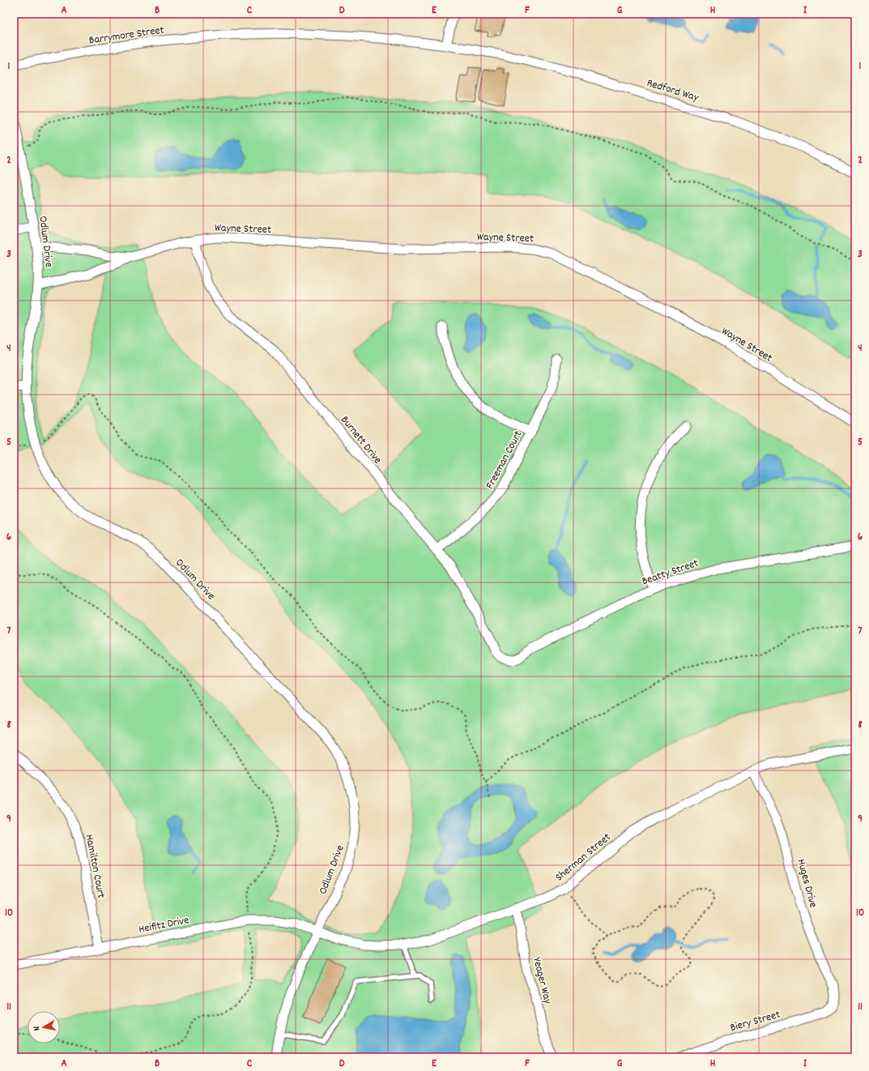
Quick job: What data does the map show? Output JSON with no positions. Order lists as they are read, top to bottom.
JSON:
{
  "streets": {
    "street": [
      "Barrymore Street",
      "Redford Way",
      "Wayne Street",
      "Odlum Drive",
      "Burnett Drive",
      "Freeman Court",
      "Beatty Street",
      "Sherman Street",
      "Hamilton Court",
      "Huges Drive",
      "Heifitz Drive",
      "Yeager Way",
      "Biery Street"
    ]
  },
  "crossings": [
    ["Barrymore Street", "Redford Way"],
    ["Wayne Street", "Odlum Drive"],
    ["Wayne Street", "Burnett Drive"],
    ["Odlum Drive", "Sherman Street"],
    ["Odlum Drive", "Heifitz Drive"],
    ["Burnett Drive", "Freeman Court"],
    ["Burnett Drive", "Beatty Street"],
    ["Sherman Street", "Huges Drive"],
    ["Sherman Street", "Heifitz Drive"],
    ["Sherman Street", "Yeager Way"],
    ["Hamilton Court", "Heifitz Drive"],
    ["Huges Drive", "Biery Street"]
  ],
  "north": "left",
  "grid": {
    "columns": [
      "A",
      "B",
      "C",
      "D",
      "E",
      "F",
      "G",
      "H",
      "I"
    ],
    "rows": [
      "1",
      "2",
      "3",
      "4",
      "5",
      "6",
      "7",
      "8",
      "9",
      "10",
      "11"
    ]
  }
}
